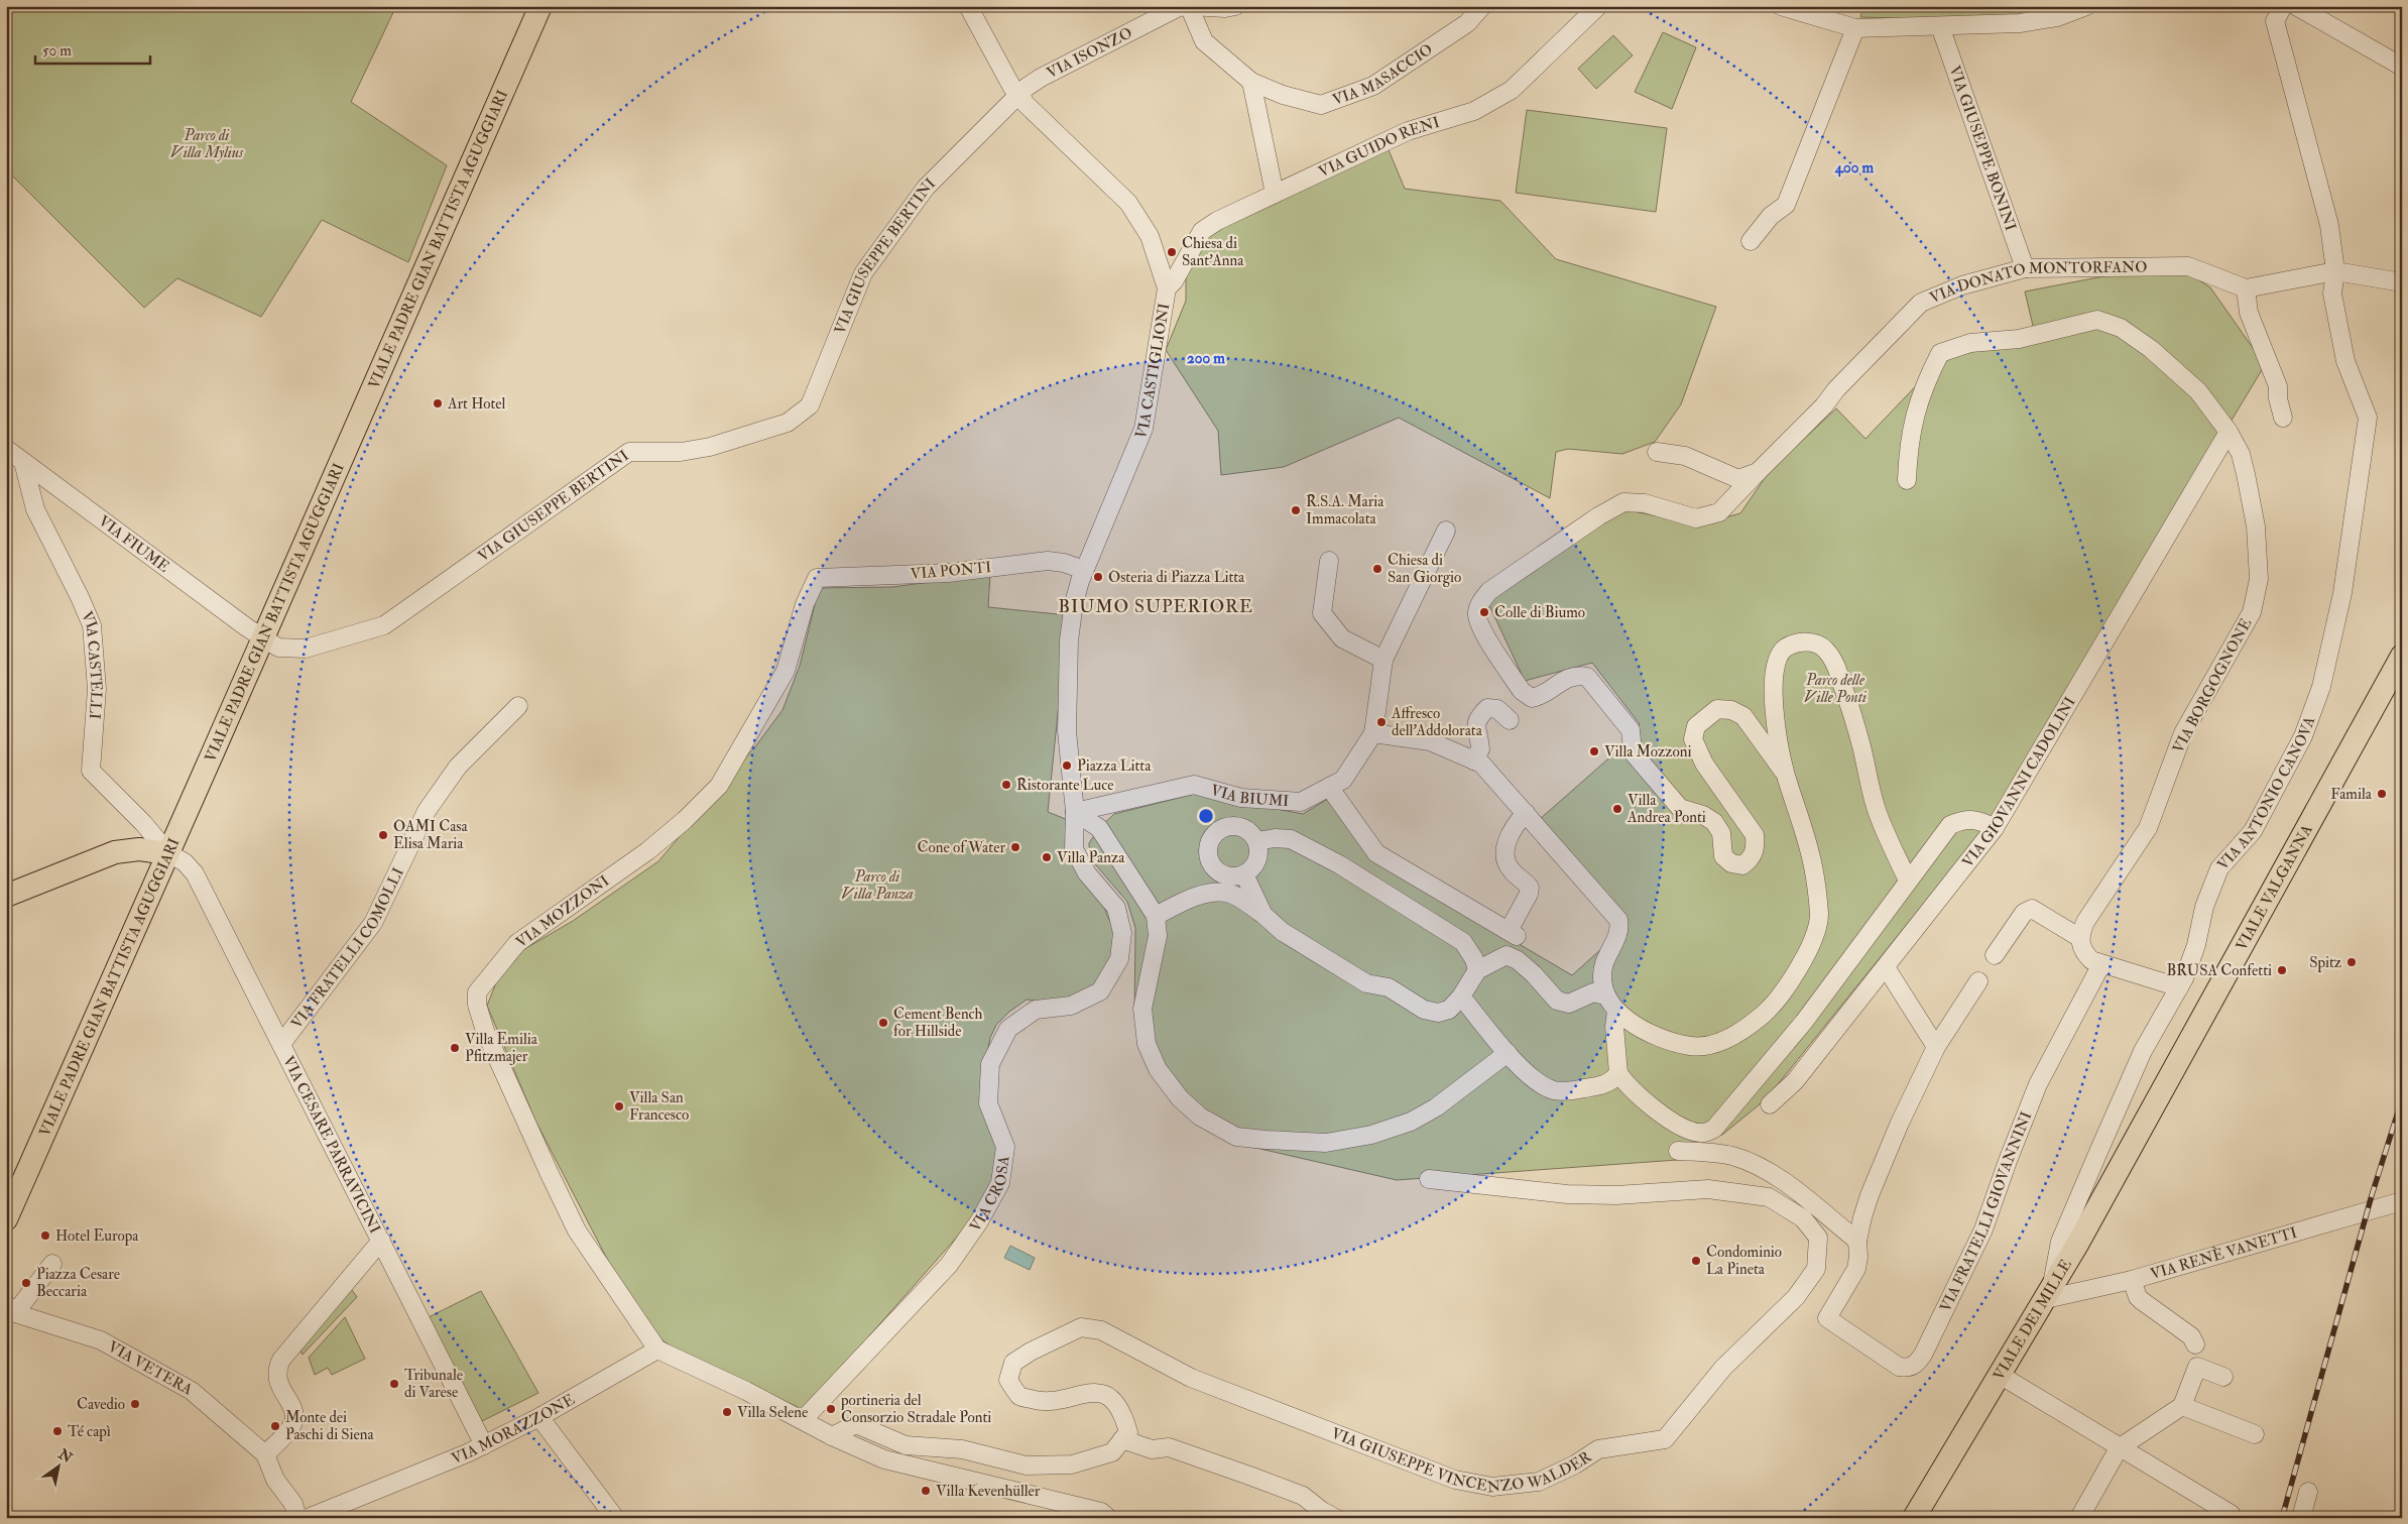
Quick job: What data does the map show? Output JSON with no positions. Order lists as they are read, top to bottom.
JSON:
{
  "streets": {
    "main road": ["VIALE PADRE GIAN BATTISTA AGUGGIARI", "VIALE VALGANNA", "VIALE DEI MILLE"],
    "street": [
      "VIA ISONZO",
      "VIA MASACCIO",
      "VIA GUIDO RENI",
      "VIA GIUSEPPE BONINI",
      "VIA GIUSEPPE BERTINI",
      "VIA DONATO MONTORFANO",
      "VIA CASTIGLIONI",
      "VIA FIUME",
      "VIA PONTI",
      "VIA CASTELLI",
      "VIA BORGOGNONE",
      "VIA GIOVANNI CADOLINI",
      "VIA ANTONIO CANOVA",
      "VIA BIUMI",
      "VIA MOZZONI",
      "VIA FRATELLI COMOLLI",
      "VIA CESARE PARRAVICINI",
      "VIA CROSA",
      "VIA FRATELLI GIOVANNINI",
      "VIA RENÈ VANETTI",
      "VIA VETERA",
      "VIA MORAZZONE",
      "VIA GIUSEPPE VINCENZO WALDER"
    ]
  },
  "crossings": [
    ["VIA ISONZO", "VIA MASACCIO"],
    ["VIA ISONZO", "VIA GIUSEPPE BERTINI"],
    ["VIA ISONZO", "VIA CASTIGLIONI"],
    ["VIA GUIDO RENI", "VIA CASTIGLIONI"],
    ["VIA GIUSEPPE BONINI", "VIA DONATO MONTORFANO"],
    ["VIALE PADRE GIAN BATTISTA AGUGGIARI", "VIA GIUSEPPE BERTINI"],
    ["VIALE PADRE GIAN BATTISTA AGUGGIARI", "VIA FIUME"],
    ["VIALE PADRE GIAN BATTISTA AGUGGIARI", "VIA CASTELLI"],
    ["VIALE PADRE GIAN BATTISTA AGUGGIARI", "VIA CESARE PARRAVICINI"],
    ["VIA GIUSEPPE BERTINI", "VIA CASTIGLIONI"],
    ["VIA GIUSEPPE BERTINI", "VIA FIUME"],
    ["VIA CASTIGLIONI", "VIA PONTI"],
    ["VIA CASTIGLIONI", "VIA BIUMI"],
    ["VIA CASTIGLIONI", "VIA CROSA"],
    ["VIA FIUME", "VIA CASTELLI"],
    ["VIA PONTI", "VIA MOZZONI"],
    ["VIA CASTELLI", "VIA CESARE PARRAVICINI"],
    ["VIA BORGOGNONE", "VIA GIOVANNI CADOLINI"],
    ["VIA ANTONIO CANOVA", "VIA RENÈ VANETTI"],
    ["VIA ANTONIO CANOVA", "VIALE DEI MILLE"],
    ["VIA BIUMI", "VIA CROSA"],
    ["VIALE VALGANNA", "VIALE DEI MILLE"],
    ["VIA MOZZONI", "VIA MORAZZONE"],
    ["VIA FRATELLI COMOLLI", "VIA CESARE PARRAVICINI"],
    ["VIA CESARE PARRAVICINI", "VIA MORAZZONE"],
    ["VIA RENÈ VANETTI", "VIALE DEI MILLE"]
  ],
  "districts": ["BIUMO SUPERIORE"],
  "parks": ["Parco di Villa Mylius", "Parco delle Ville Ponti", "Parco di Villa Panza"],
  "places": [
    "Chiesa di Sant'Anna",
    "Art Hotel",
    "R.S.A. Maria Immacolata",
    "Chiesa di San Giorgio",
    "Osteria di Piazza Litta",
    "Colle di Biumo",
    "Affresco dell'Addolorata",
    "Villa Mozzoni",
    "Piazza Litta",
    "Ristorante Luce",
    "Famila",
    "Villa Andrea Ponti",
    "OAMI Casa Elisa Maria",
    "Cone of Water",
    "Villa Panza",
    "Spitz",
    "BRUSA Confetti",
    "Cement Bench for Hillside",
    "Villa Emilia Pfitzmajer",
    "Villa San Francesco",
    "Hotel Europa",
    "Condominio La Pineta",
    "Piazza Cesare Beccaria",
    "Tribunale di Varese",
    "Cavedio",
    "portineria del Consorzio Stradale Ponti",
    "Villa Selene",
    "Monte dei Paschi di Siena",
    "Té capì",
    "Villa Kevenhüller"
  ],
  "scale_bar": "50 m",
  "north": "top right",
  "rings": ["400 m", "200 m"]
}
